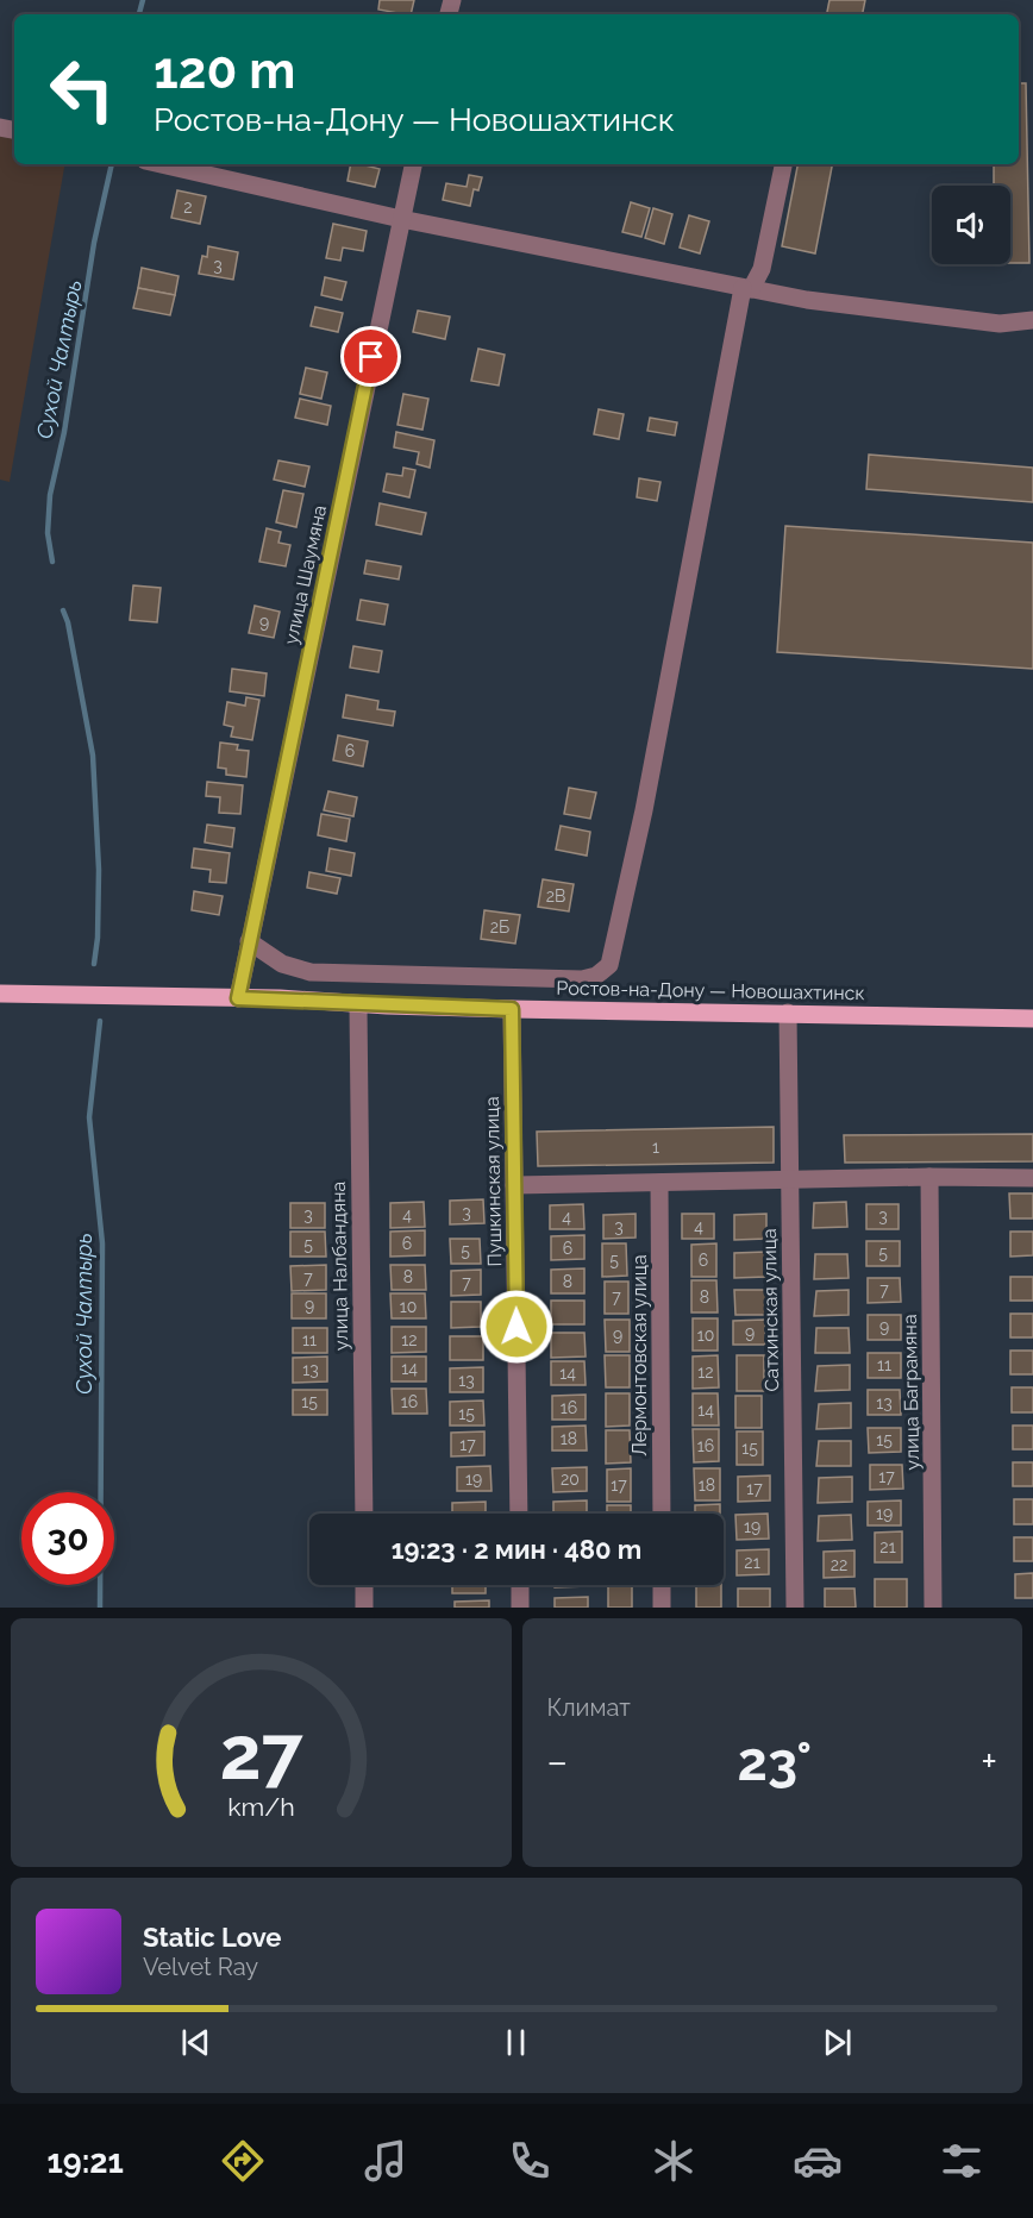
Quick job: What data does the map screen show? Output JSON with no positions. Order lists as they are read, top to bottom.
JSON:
{
  "streets": {
    "main road": ["Ростов-на-Дону — Новошахтинск"],
    "street": [
      "улица Шаумяна",
      "Пушкинская улица",
      "улица Налбандяна",
      "Сатхинская улица",
      "Лермонтовская улица",
      "улица Баграмяна"
    ]
  },
  "crossings": [
    ["улица Шаумяна", "Ростов-на-Дону — Новошахтинск"],
    ["Ростов-на-Дону — Новошахтинск", "Пушкинская улица"],
    ["Ростов-на-Дону — Новошахтинск", "улица Налбандяна"],
    ["Ростов-на-Дону — Новошахтинск", "Сатхинская улица"]
  ],
  "water": ["Сухой Чалтырь"],
  "house_numbers": [
    "2",
    "3",
    "9",
    "6",
    "2В",
    "2Б",
    "1",
    "3",
    "3",
    "4",
    "3",
    "4",
    "3",
    "4",
    "6",
    "5",
    "6",
    "5",
    "5",
    "5",
    "6",
    "8",
    "7",
    "8",
    "7",
    "7",
    "7",
    "8",
    "9",
    "10",
    "9",
    "9",
    "9",
    "10",
    "11",
    "12",
    "11",
    "14",
    "13",
    "12",
    "14",
    "13",
    "15",
    "16",
    "13",
    "16",
    "14",
    "15",
    "18",
    "15",
    "17",
    "16",
    "15",
    "17",
    "19",
    "20",
    "17",
    "18",
    "17",
    "19",
    "19",
    "21",
    "21",
    "22"
  ],
  "page": {
    "turn": ["120 m", "Ростов-на-Дону — Новошахтинск"],
    "limit": "30",
    "trip": "19:23 · 2 мин · 480 m",
    "tile": "Климат",
    "heat": ["−", "23°", "+"],
    "song": ["Static Love", "Velvet Ray"],
    "tabs": "19:21",
    "gauge": ["27", "km/h"]
  }
}
